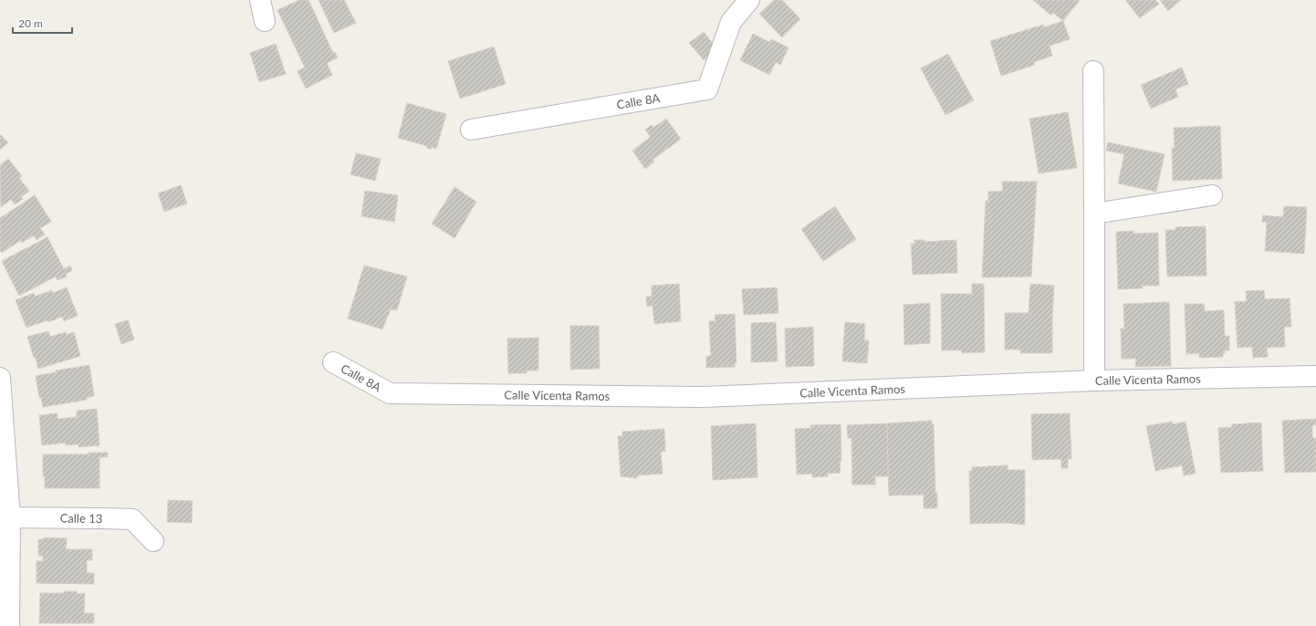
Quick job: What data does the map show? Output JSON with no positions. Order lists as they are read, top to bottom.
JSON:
{
  "streets": {
    "street": ["Calle 8A", "Calle Vicenta Ramos", "Calle 13"]
  },
  "crossings": [
    ["Calle 8A", "Calle Vicenta Ramos"]
  ],
  "scale_bar": "20 m"
}
